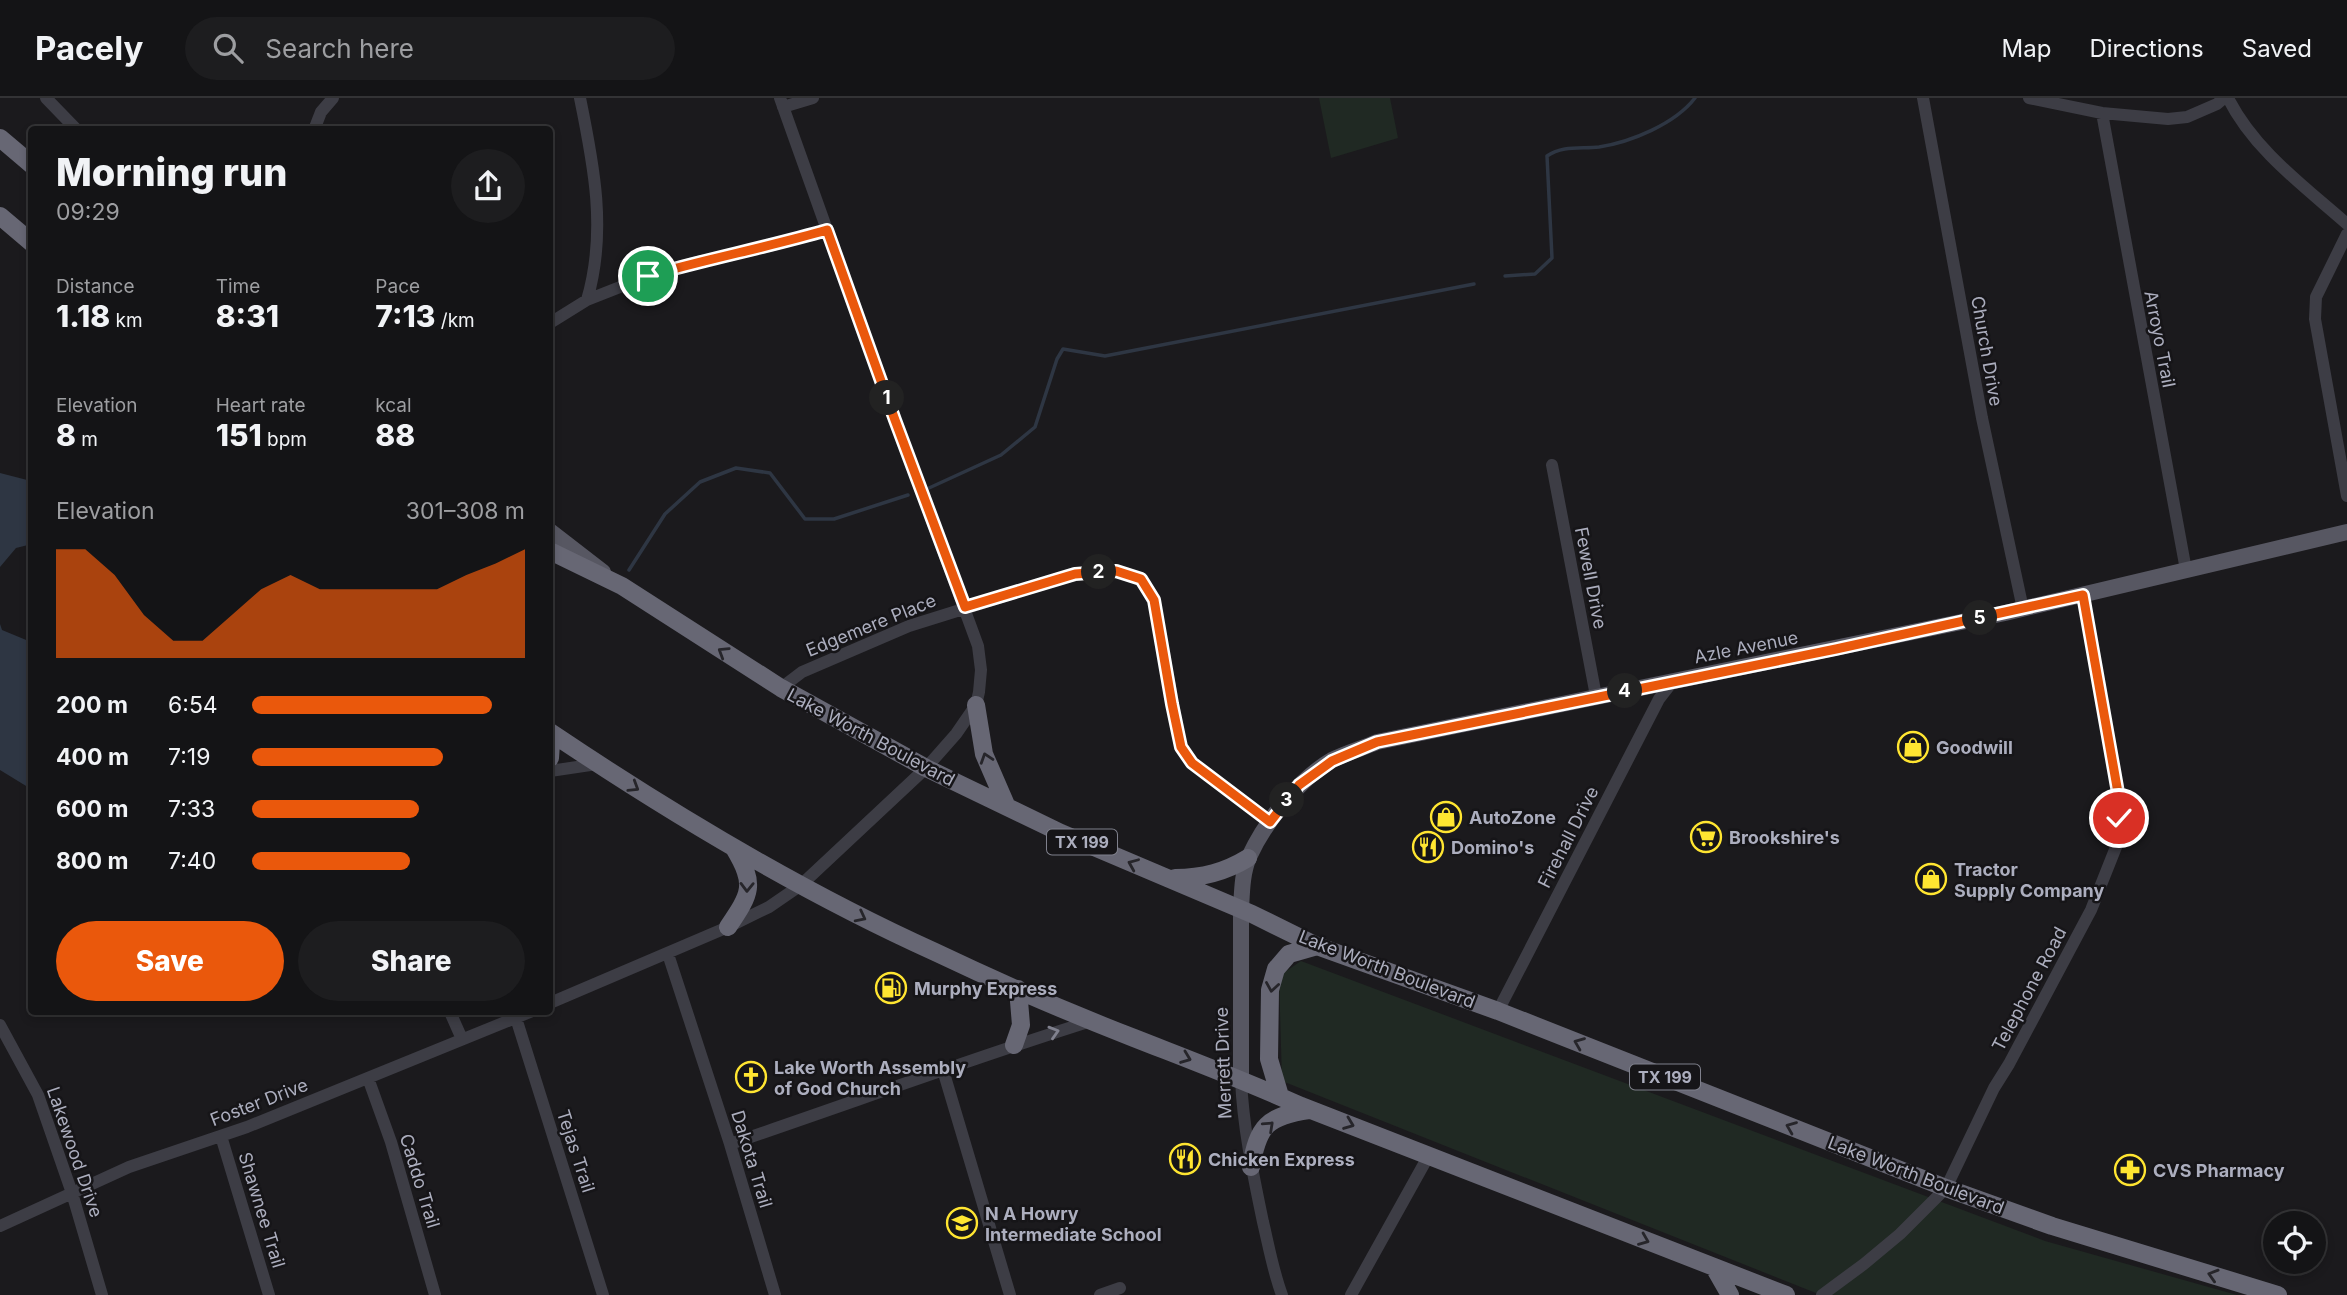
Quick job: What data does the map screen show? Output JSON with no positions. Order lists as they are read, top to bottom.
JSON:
{
  "streets": {
    "highway": ["Lake Worth Boulevard", "TX 199"],
    "main road": ["Azle Avenue", "Merrett Drive"],
    "street": [
      "Arroyo Trail",
      "Church Drive",
      "Fewell Drive",
      "Edgemere Place",
      "Firehall Drive",
      "Telephone Road",
      "Foster Drive",
      "Tejas Trail",
      "Lakewood Drive",
      "Dakota Trail",
      "Caddo Trail",
      "Shawnee Trail"
    ]
  },
  "crossings": [
    ["Arroyo Trail", "Azle Avenue"],
    ["Church Drive", "Azle Avenue"],
    ["Fewell Drive", "Azle Avenue"],
    ["Edgemere Place", "Azle Avenue"],
    ["Edgemere Place", "Lake Worth Boulevard"],
    ["Azle Avenue", "Lake Worth Boulevard"],
    ["Azle Avenue", "Firehall Drive"],
    ["Azle Avenue", "Telephone Road"],
    ["Azle Avenue", "Merrett Drive"],
    ["Lake Worth Boulevard", "Firehall Drive"],
    ["Lake Worth Boulevard", "TX 199"],
    ["Lake Worth Boulevard", "Telephone Road"],
    ["Lake Worth Boulevard", "Merrett Drive"],
    ["Foster Drive", "Tejas Trail"],
    ["Foster Drive", "Lakewood Drive"],
    ["Foster Drive", "Caddo Trail"],
    ["Foster Drive", "Shawnee Trail"]
  ],
  "one_way": ["Lake Worth Boulevard"],
  "places": {
    "shop": ["Goodwill", "AutoZone", "Tractor Supply Company"],
    "supermarket": ["Brookshire's"],
    "restaurant": ["Domino's", "Chicken Express"],
    "fuel station": ["Murphy Express"],
    "church": ["Lake Worth Assembly of God Church"],
    "pharmacy": ["CVS Pharmacy"],
    "school or university": ["N A Howry Intermediate School"]
  },
  "page": {
    "header": "Pacely",
    "search": "Search here",
    "nav": ["Map", "Directions", "Saved"],
    "heading": ["Morning run", "09:29"],
    "stats": [
      ["Distance", "1.18 km"],
      ["Time", "8:31"],
      ["Pace", "7:13 /km"],
      ["Elevation", "8 m"],
      ["Heart rate", "151 bpm"],
      ["kcal", "88"]
    ],
    "pins": [
      "1",
      "2",
      "5",
      "4",
      "3"
    ],
    "chart": ["Elevation", "301–308 m"],
    "list": [
      {
        "name": "200 m",
        "note": "6:54"
      },
      {
        "name": "400 m",
        "note": "7:19"
      },
      {
        "name": "600 m",
        "note": "7:33"
      },
      {
        "name": "800 m",
        "note": "7:40"
      }
    ],
    "buttons": ["Save", "Share"]
  }
}
